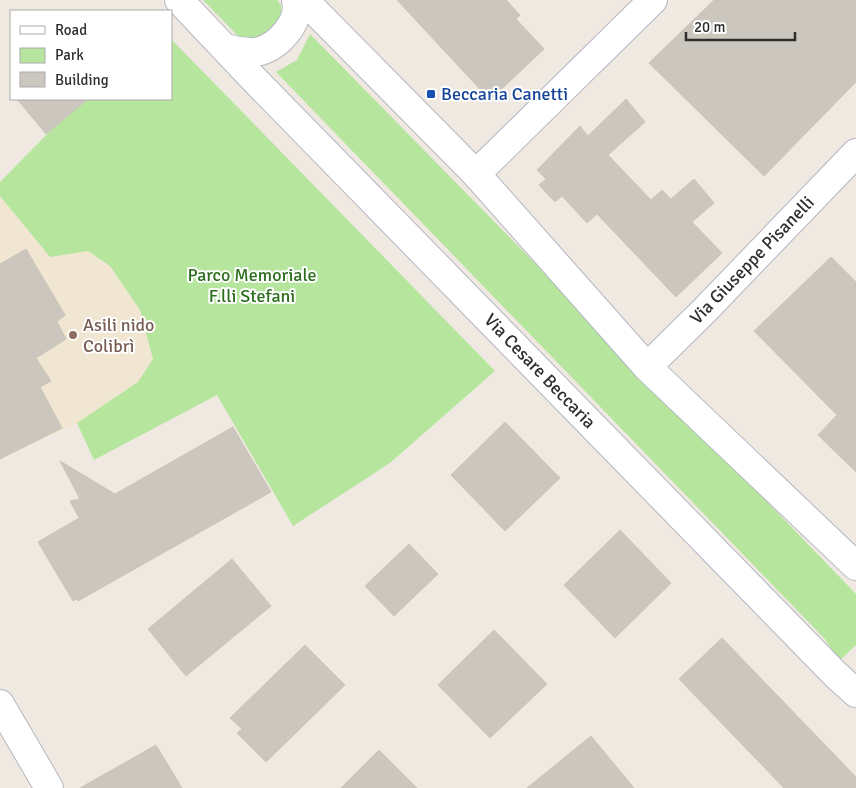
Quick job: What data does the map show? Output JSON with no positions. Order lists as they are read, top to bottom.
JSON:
{
  "streets": {
    "street": ["Via Giuseppe Pisanelli", "Via Cesare Beccaria"]
  },
  "parks": ["Parco Memoriale F.lli Stefani"],
  "places": {
    "transit": ["Beccaria Canetti"],
    "other": ["Asili nido Colibrì"]
  },
  "legend": ["Road", "Park", "Building"],
  "scale_bar": "20 m"
}
